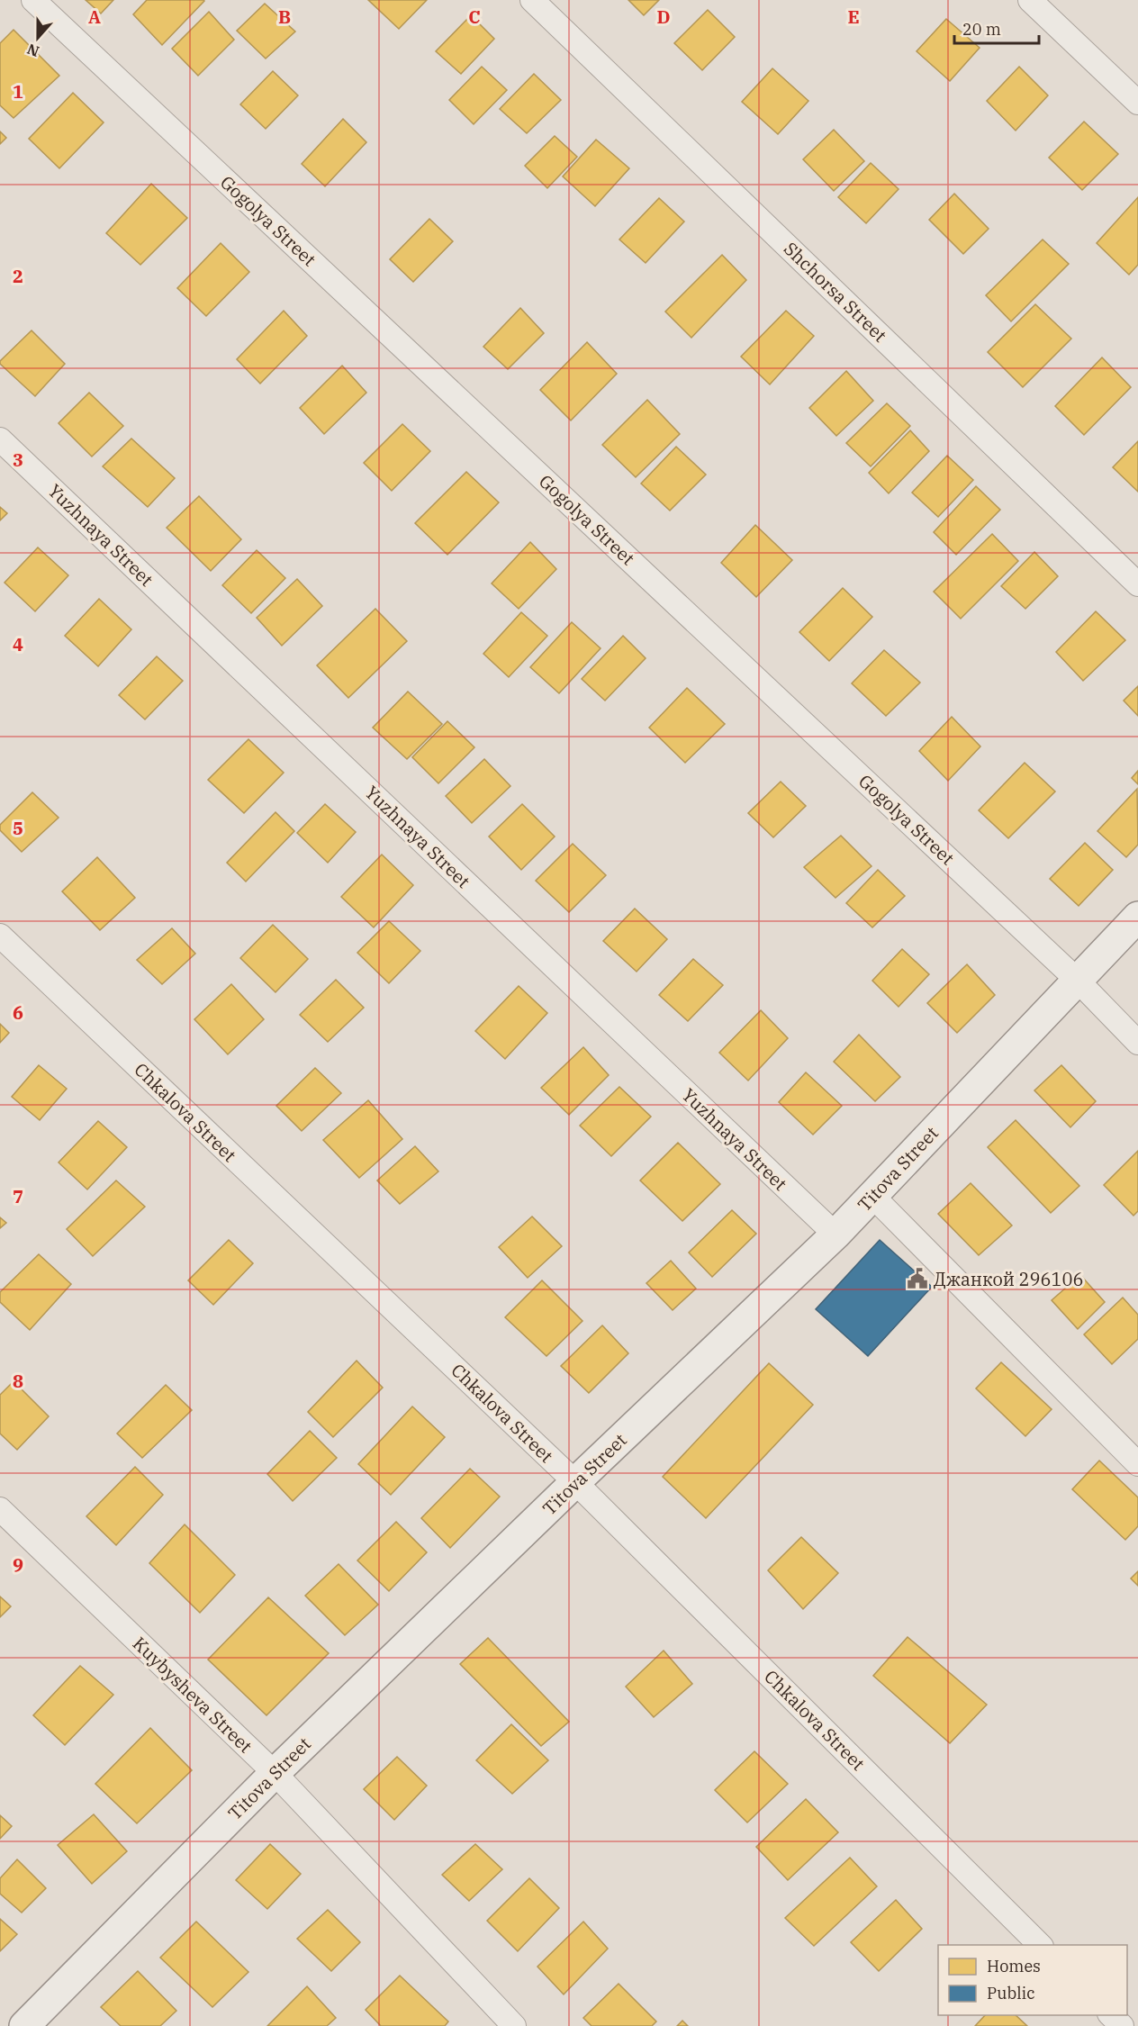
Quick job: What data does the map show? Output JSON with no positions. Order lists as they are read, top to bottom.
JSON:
{
  "streets": {
    "main road": ["Titova Street"],
    "street": [
      "Gogolya Street",
      "Shchorsa Street",
      "Yuzhnaya Street",
      "Chkalova Street",
      "Kuybysheva Street"
    ]
  },
  "crossings": [
    ["Gogolya Street", "Titova Street"],
    ["Yuzhnaya Street", "Titova Street"],
    ["Chkalova Street", "Titova Street"],
    ["Titova Street", "Kuybysheva Street"]
  ],
  "places": {
    "public building": ["Джанкой 296106"]
  },
  "legend": ["Homes", "Public"],
  "scale_bar": "20 m",
  "north": "bottom",
  "grid": {
    "columns": [
      "A",
      "B",
      "C",
      "D",
      "E"
    ],
    "rows": [
      "1",
      "2",
      "3",
      "4",
      "5",
      "6",
      "7",
      "8",
      "9"
    ]
  }
}
